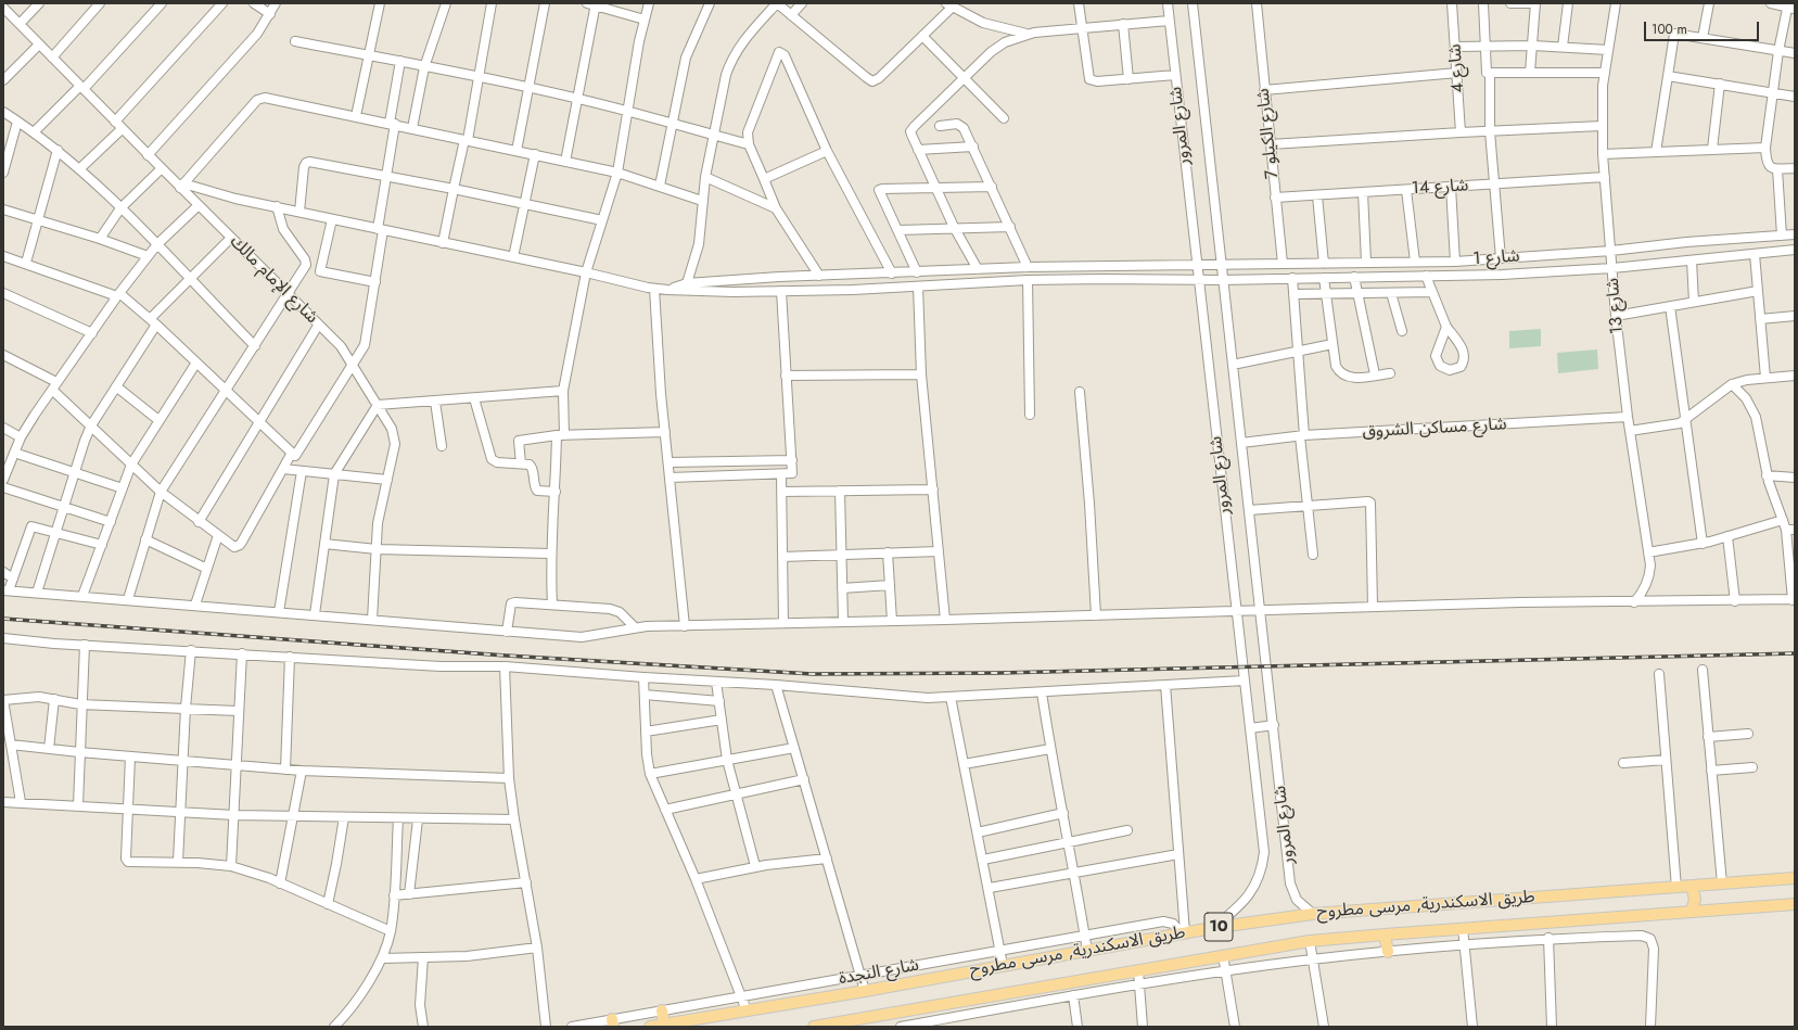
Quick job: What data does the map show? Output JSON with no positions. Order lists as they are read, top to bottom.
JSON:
{
  "streets": {
    "main road": ["طريق الاسكندرية, مرسى مطروح", "10"],
    "street": [
      "شارع 4",
      "شارع المرور",
      "شارع الكيلو 7",
      "شارع 14",
      "شارع 1",
      "شارع الإمام مالك",
      "شارع 13",
      "شارع مساكن الشروق",
      "شارع النجدة"
    ]
  },
  "crossings": [
    ["شارع المرور", "شارع 1"],
    ["شارع المرور", "شارع مساكن الشروق"],
    ["شارع المرور", "طريق الاسكندرية, مرسى مطروح"],
    ["شارع الكيلو 7", "شارع 14"],
    ["شارع الكيلو 7", "شارع 1"],
    ["شارع 14", "شارع 13"],
    ["شارع 1", "شارع الإمام مالك"],
    ["شارع 1", "شارع 13"],
    ["شارع 13", "شارع مساكن الشروق"],
    ["طريق الاسكندرية, مرسى مطروح", "شارع النجدة"]
  ],
  "scale_bar": "100 m"
}
